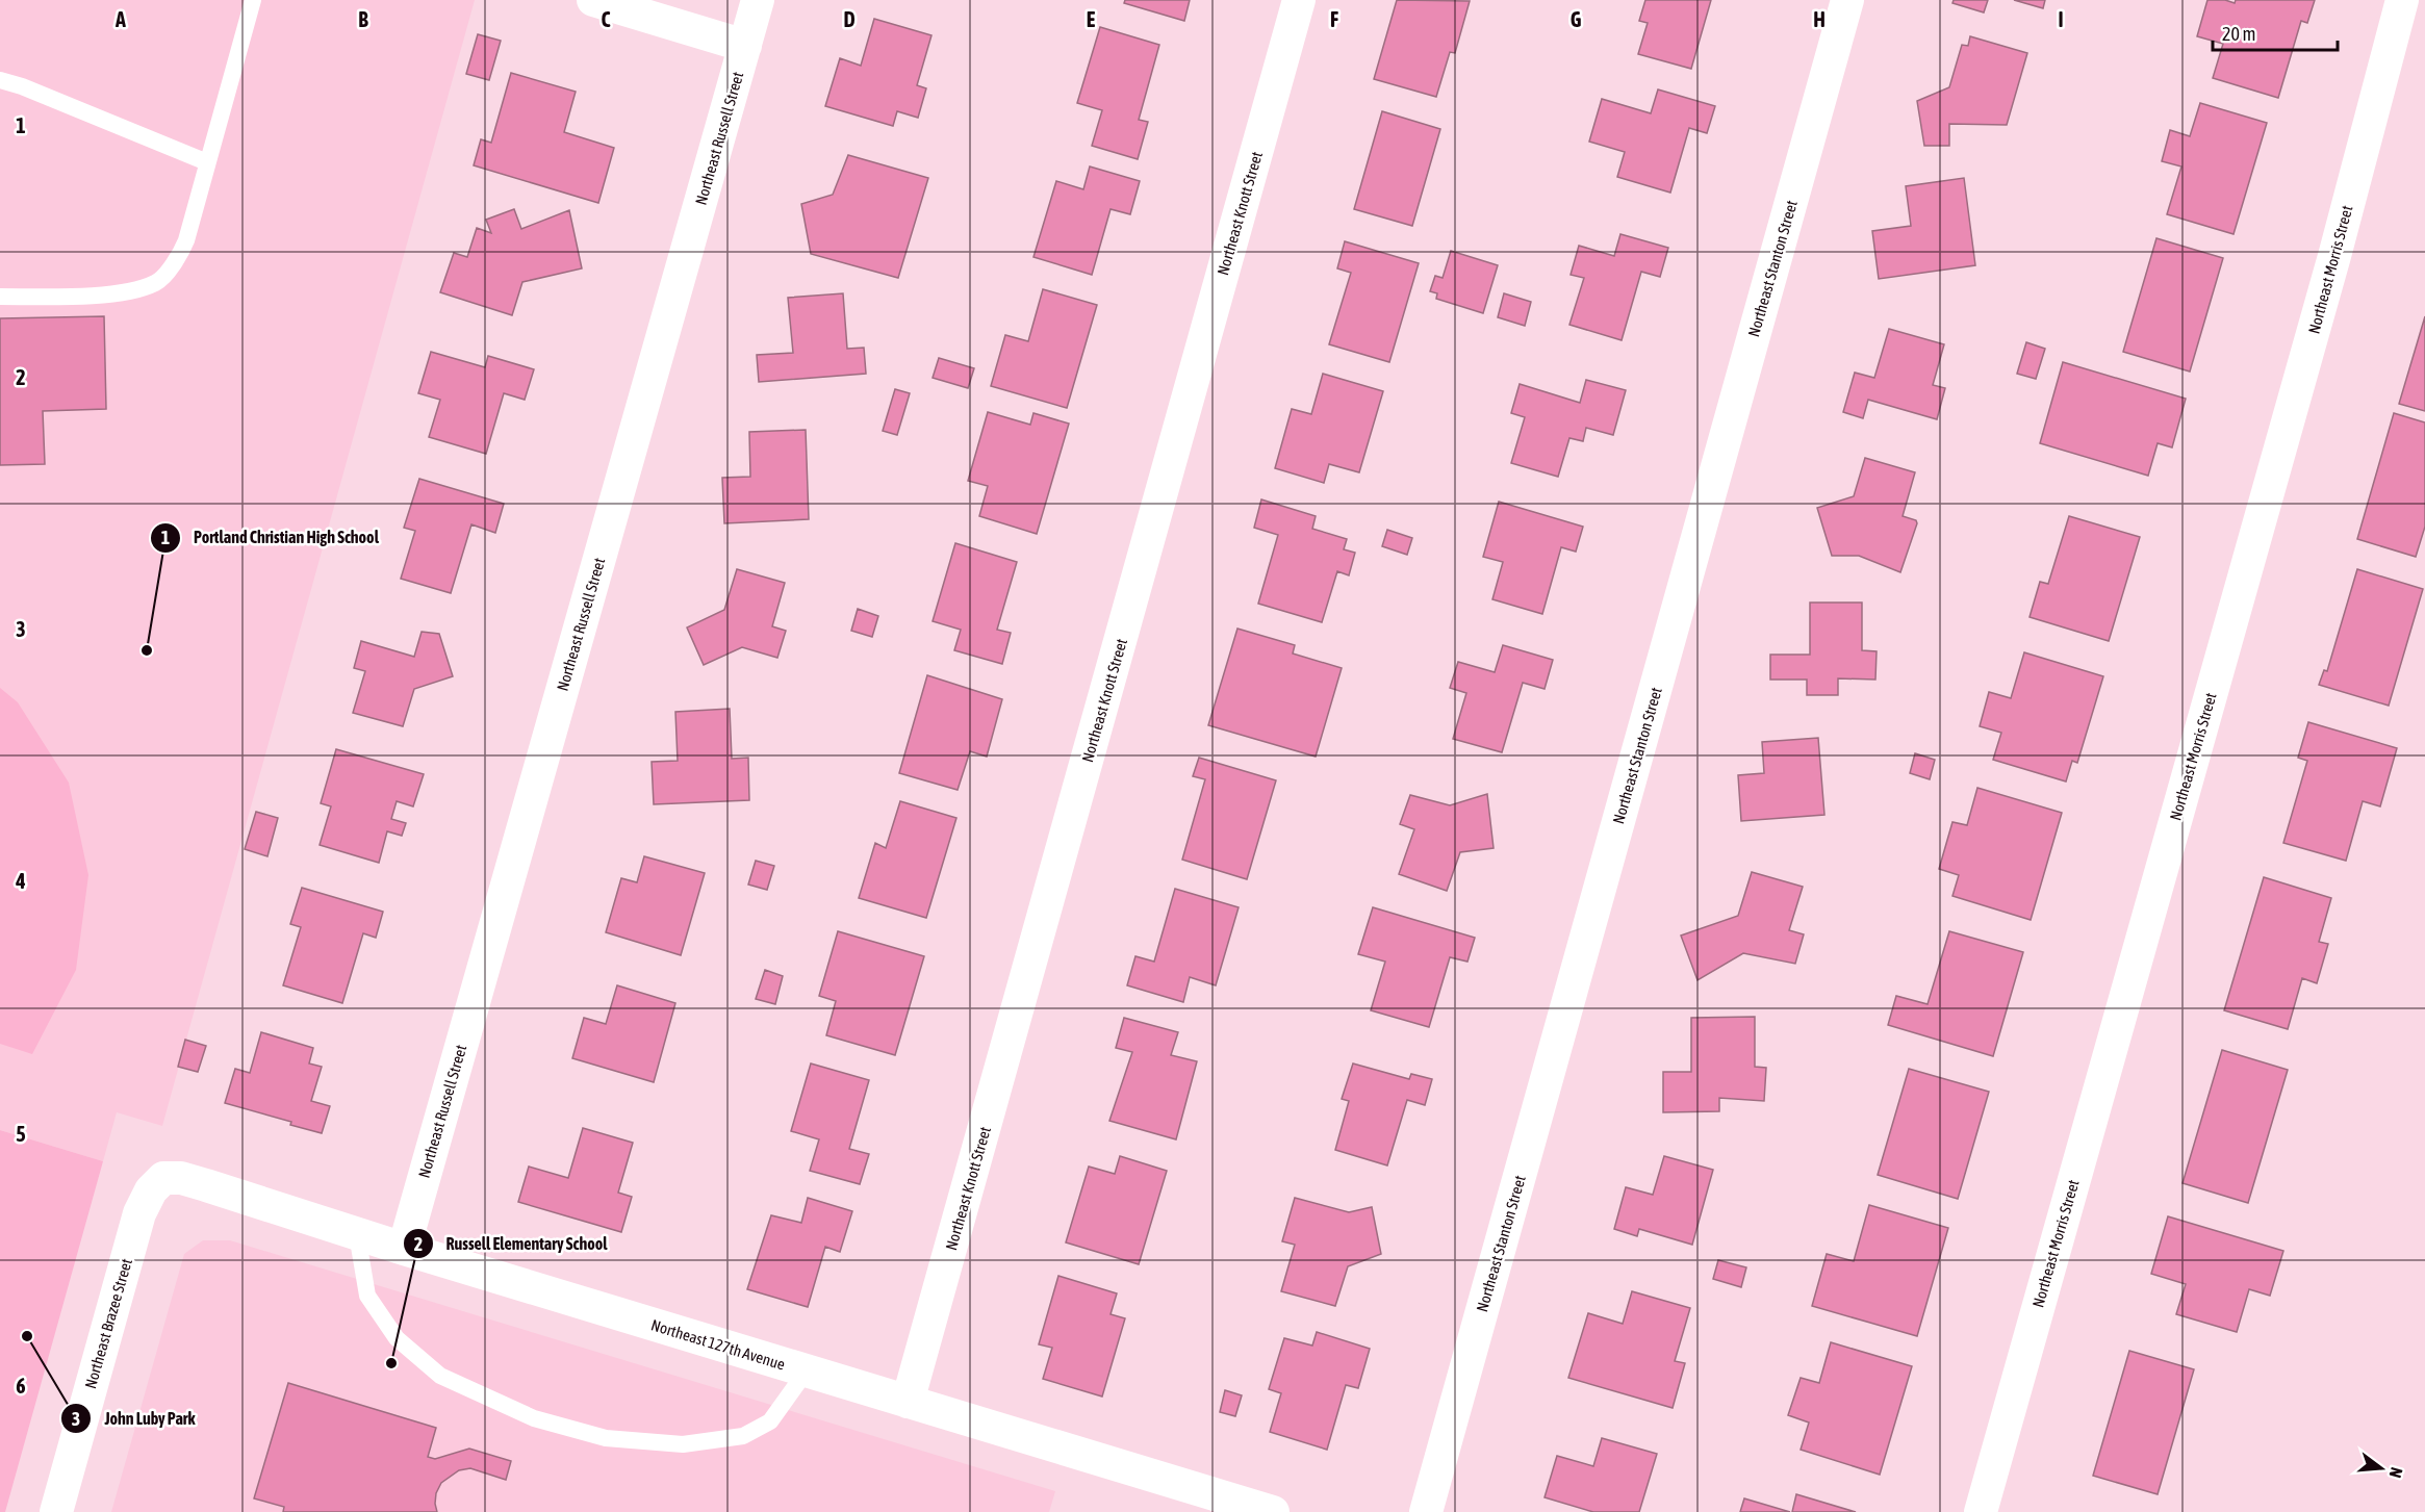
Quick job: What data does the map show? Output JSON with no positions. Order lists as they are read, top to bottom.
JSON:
{
  "streets": {
    "street": [
      "Northeast Russell Street",
      "Northeast Knott Street",
      "Northeast Stanton Street",
      "Northeast Morris Street",
      "Northeast Brazee Street",
      "Northeast 127th Avenue"
    ]
  },
  "crossings": [
    ["Northeast Russell Street", "Northeast 127th Avenue"],
    ["Northeast Knott Street", "Northeast 127th Avenue"],
    ["Northeast Brazee Street", "Northeast 127th Avenue"]
  ],
  "places": ["Portland Christian High School", "John Luby Park", "Russell Elementary School"],
  "scale_bar": "20 m",
  "north": "right",
  "grid": {
    "columns": [
      "A",
      "B",
      "C",
      "D",
      "E",
      "F",
      "G",
      "H",
      "I"
    ],
    "rows": [
      "1",
      "2",
      "3",
      "4",
      "5",
      "6"
    ]
  }
}
